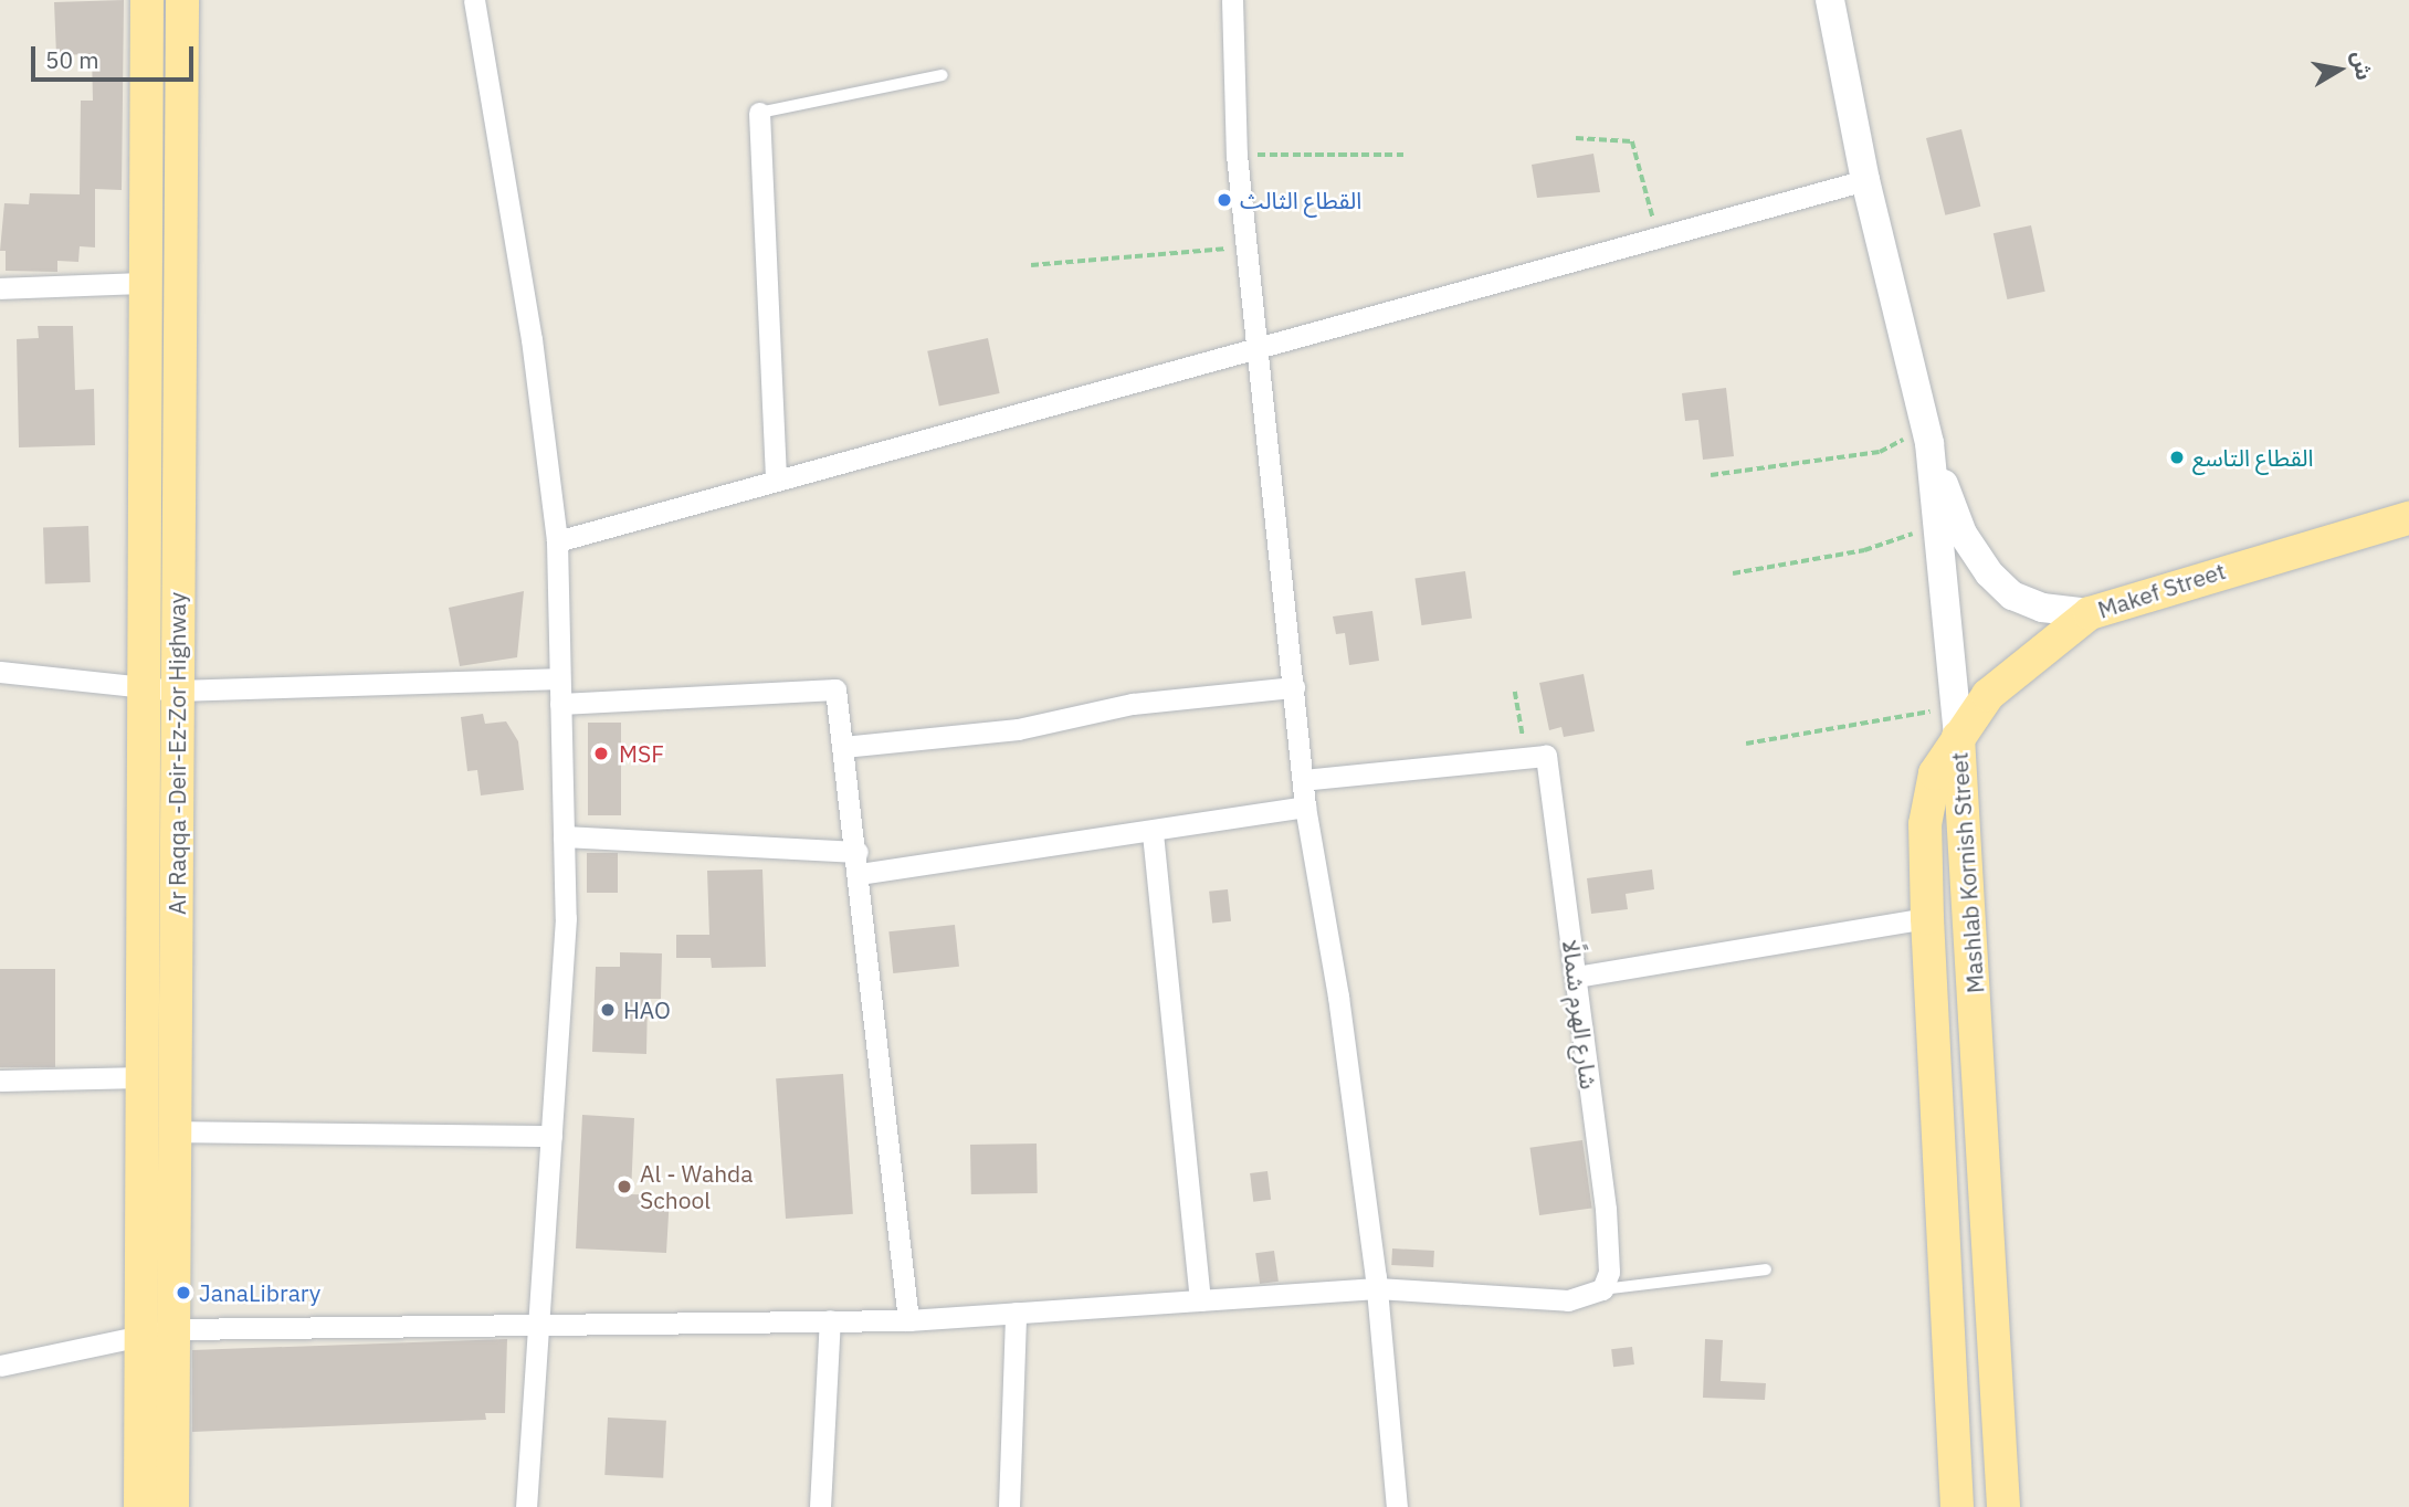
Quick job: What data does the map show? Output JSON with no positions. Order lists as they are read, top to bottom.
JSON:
{
  "streets": {
    "main road": ["Makef Street", "Ar Raqqa -Deir-Ez-Zor Highway", "Mashlab Kornish Street"],
    "street": ["شارع الهرم شمالًا"]
  },
  "crossings": [
    ["Makef Street", "Mashlab Kornish Street"]
  ],
  "places": [
    "القطاع الثالث",
    "القطاع التاسع",
    "MSF",
    "HAO",
    "Al - Wahda School",
    "JanaLibrary"
  ],
  "scale_bar": "50 m",
  "north": "right"
}
